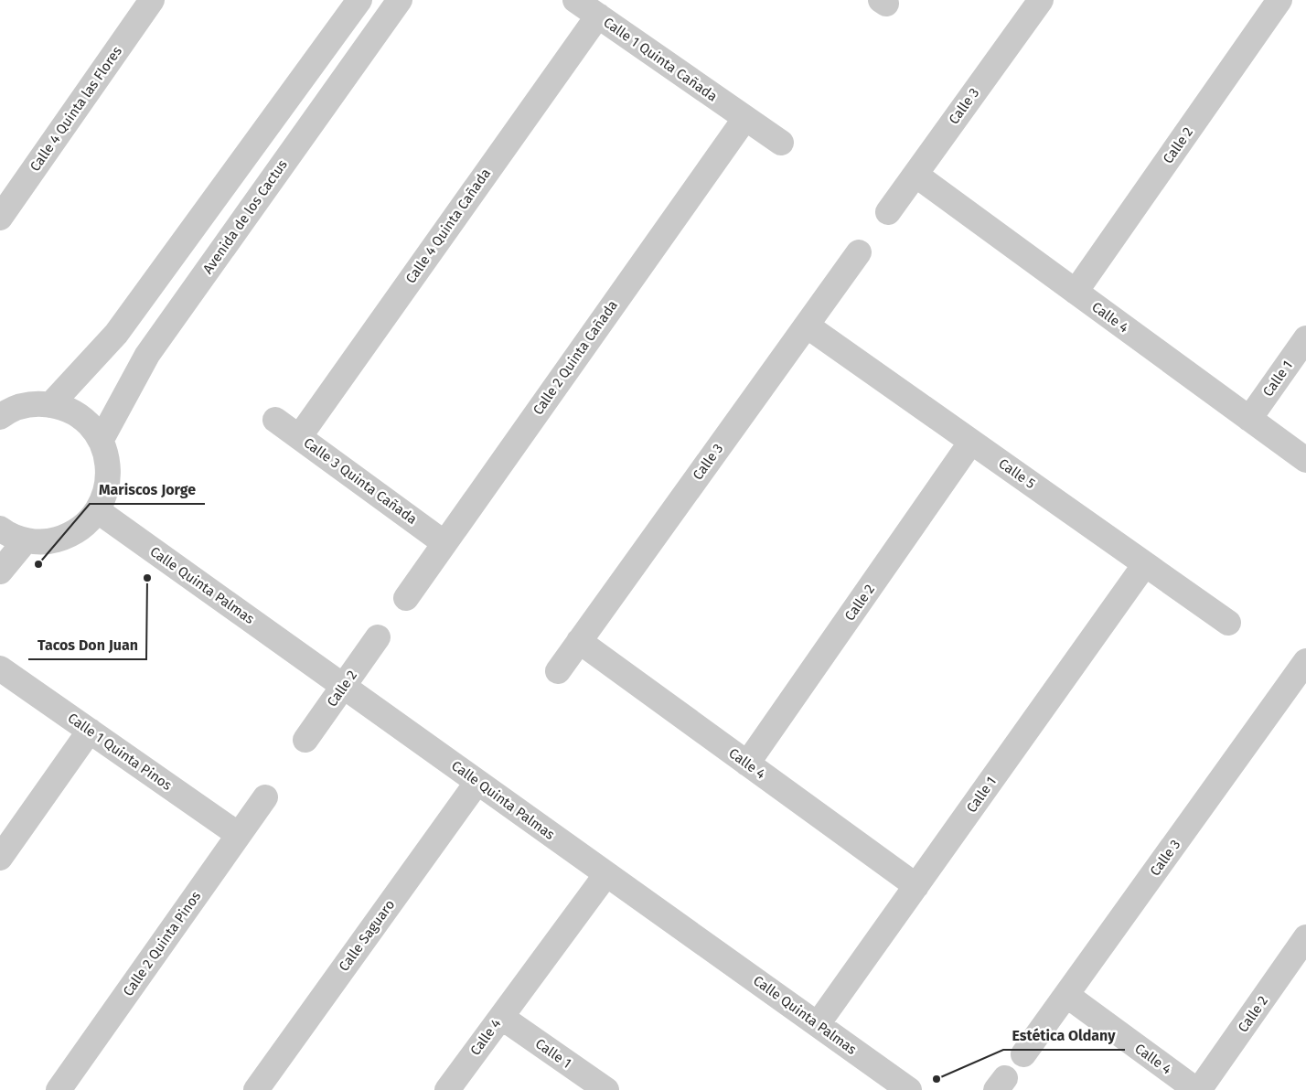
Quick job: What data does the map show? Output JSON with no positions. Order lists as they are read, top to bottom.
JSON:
{
  "streets": {
    "street": [
      "Calle 1 Quinta Cañada",
      "Calle 3",
      "Calle 4 Quinta las Flores",
      "Calle 2",
      "Avenida de los Cactus",
      "Calle 4 Quinta Cañada",
      "Calle 4",
      "Calle 2 Quinta Cañada",
      "Calle 1",
      "Calle 5",
      "Calle 3 Quinta Cañada",
      "Calle Quinta Palmas",
      "Calle 1 Quinta Pinos",
      "Calle Saguaro",
      "Calle 2 Quinta Pinos"
    ]
  },
  "crossings": [
    ["Calle 1 Quinta Cañada", "Calle 4 Quinta Cañada"],
    ["Calle 1 Quinta Cañada", "Calle 2 Quinta Cañada"],
    ["Calle 3", "Calle 4"],
    ["Calle 3", "Calle 5"],
    ["Calle 2", "Calle 4"],
    ["Calle 2", "Calle 5"],
    ["Calle 2", "Calle Quinta Palmas"],
    ["Calle 4 Quinta Cañada", "Calle 3 Quinta Cañada"],
    ["Calle 4", "Calle 1"],
    ["Calle 4", "Calle Quinta Palmas"],
    ["Calle 2 Quinta Cañada", "Calle 3 Quinta Cañada"],
    ["Calle 1", "Calle 5"],
    ["Calle 1", "Calle Quinta Palmas"],
    ["Calle Quinta Palmas", "Calle Saguaro"],
    ["Calle 1 Quinta Pinos", "Calle 2 Quinta Pinos"]
  ],
  "places": ["Mariscos Jorge", "Tacos Don Juan", "Estética Oldany"]
}
